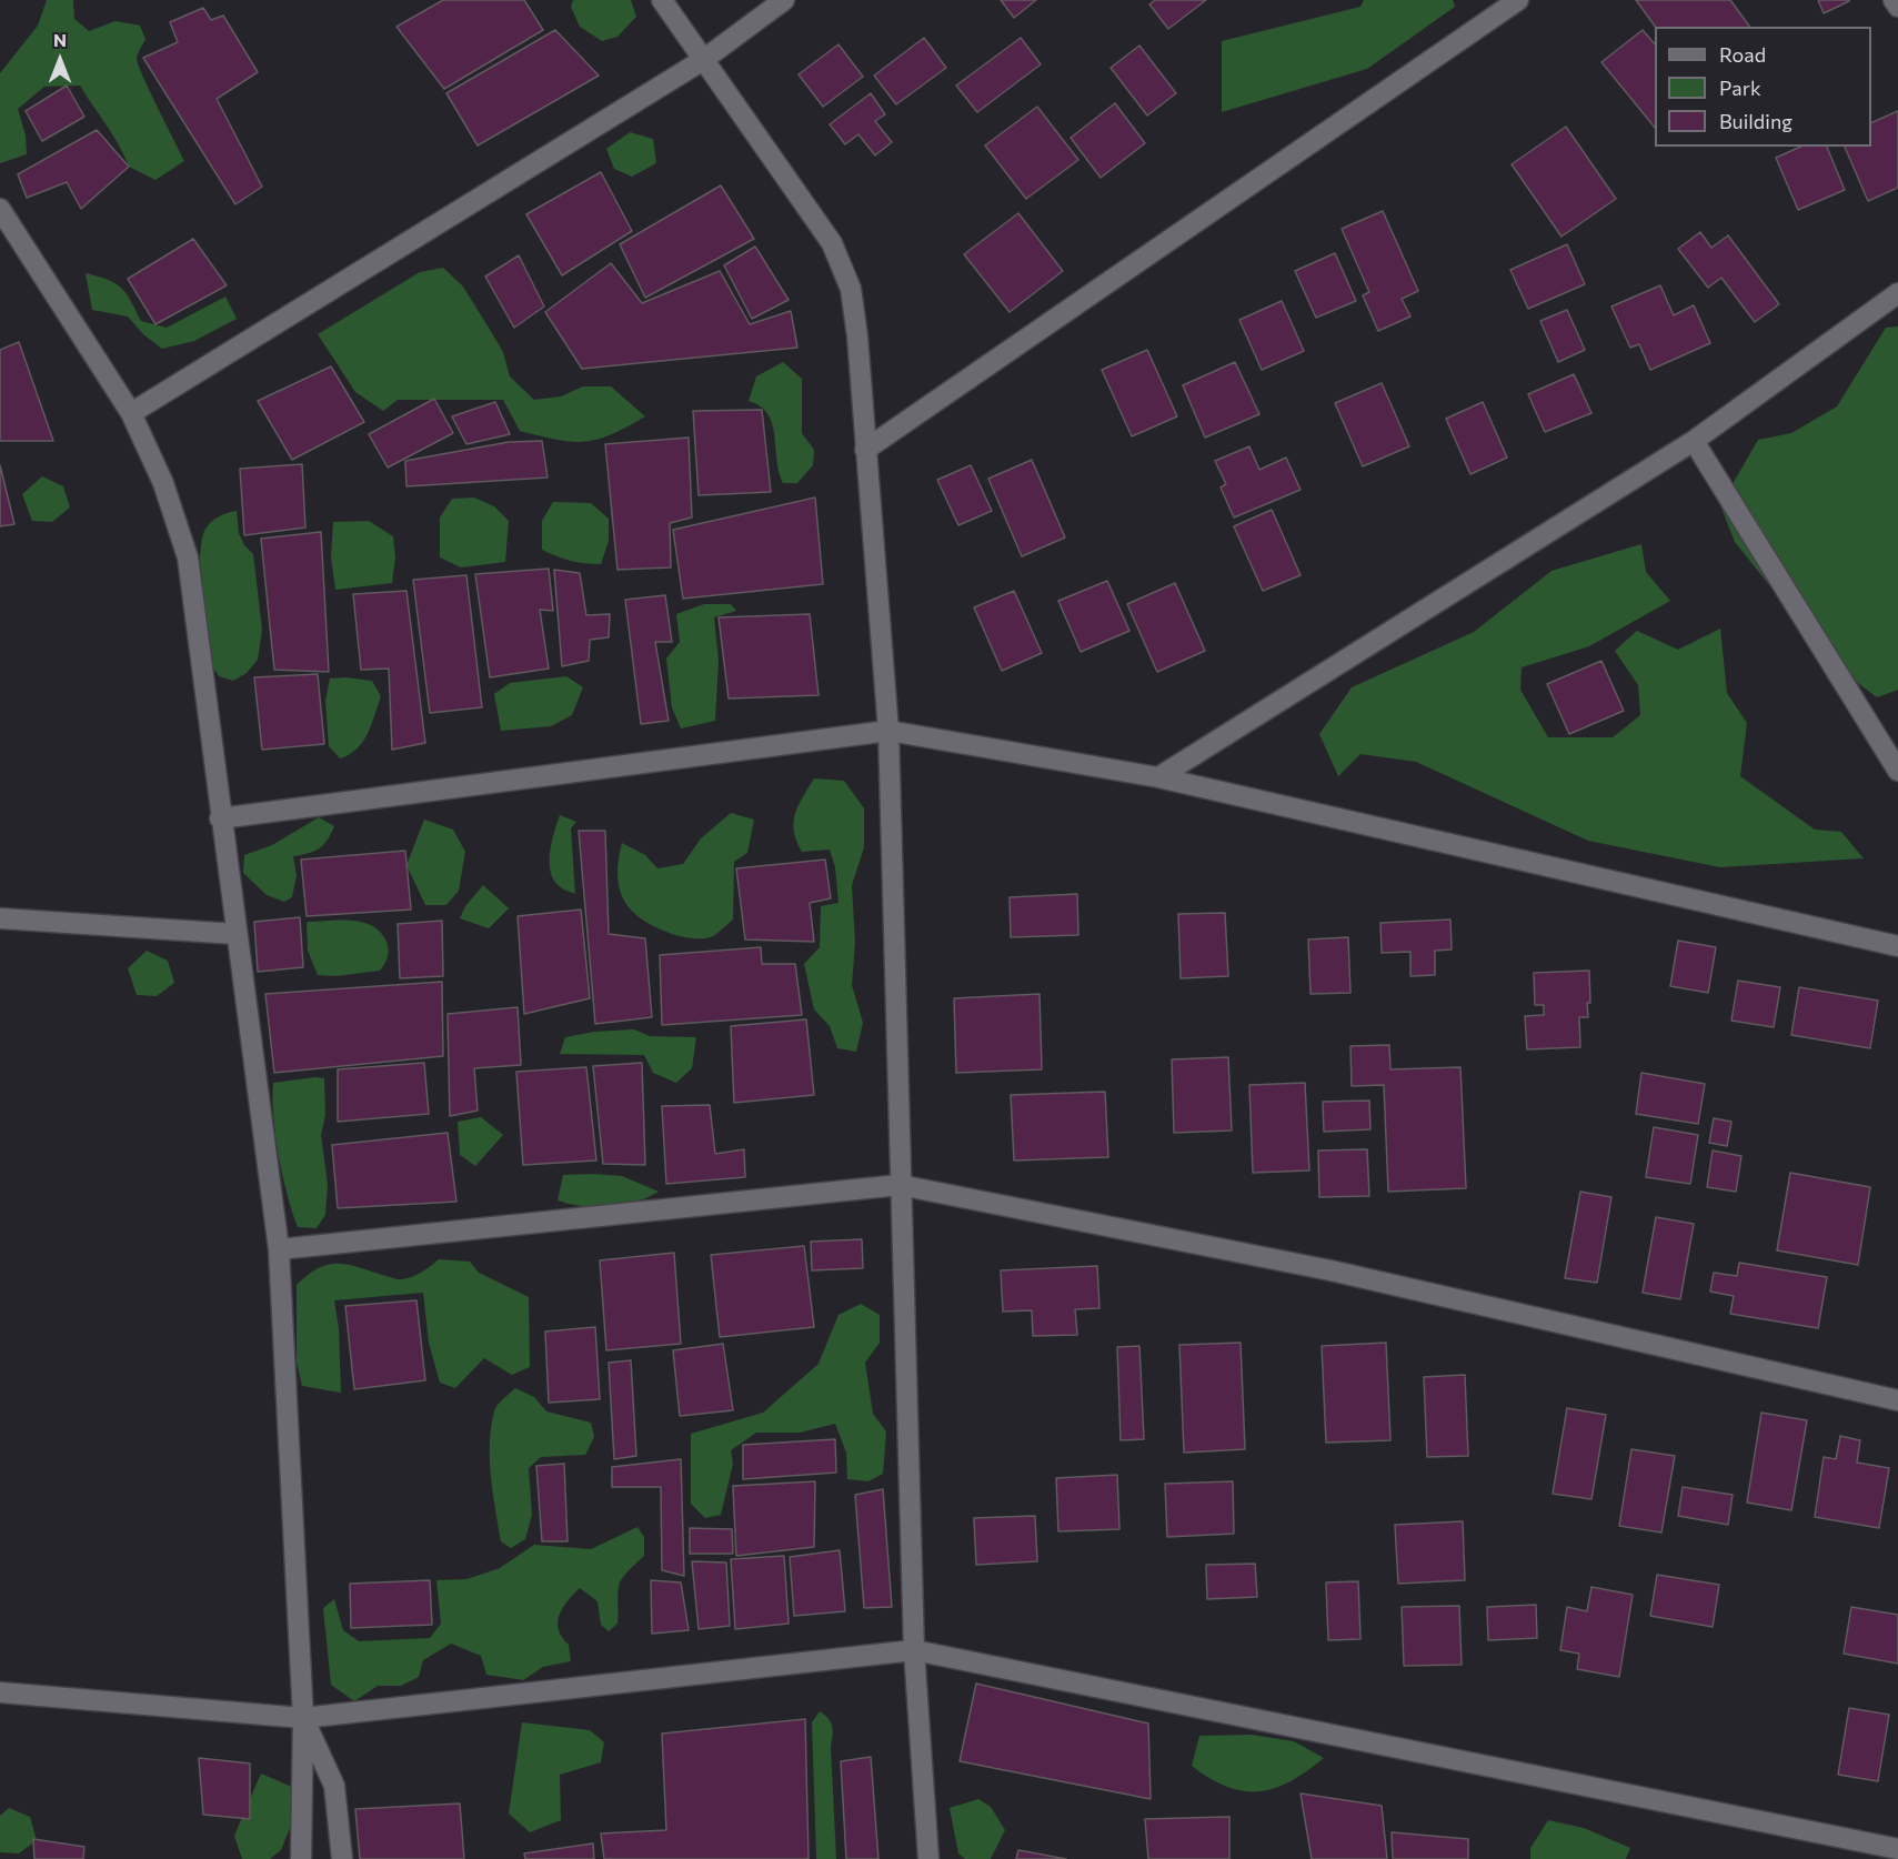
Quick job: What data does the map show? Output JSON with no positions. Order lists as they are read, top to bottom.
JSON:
{
  "legend": ["Road", "Park", "Building"],
  "north": "top"
}
